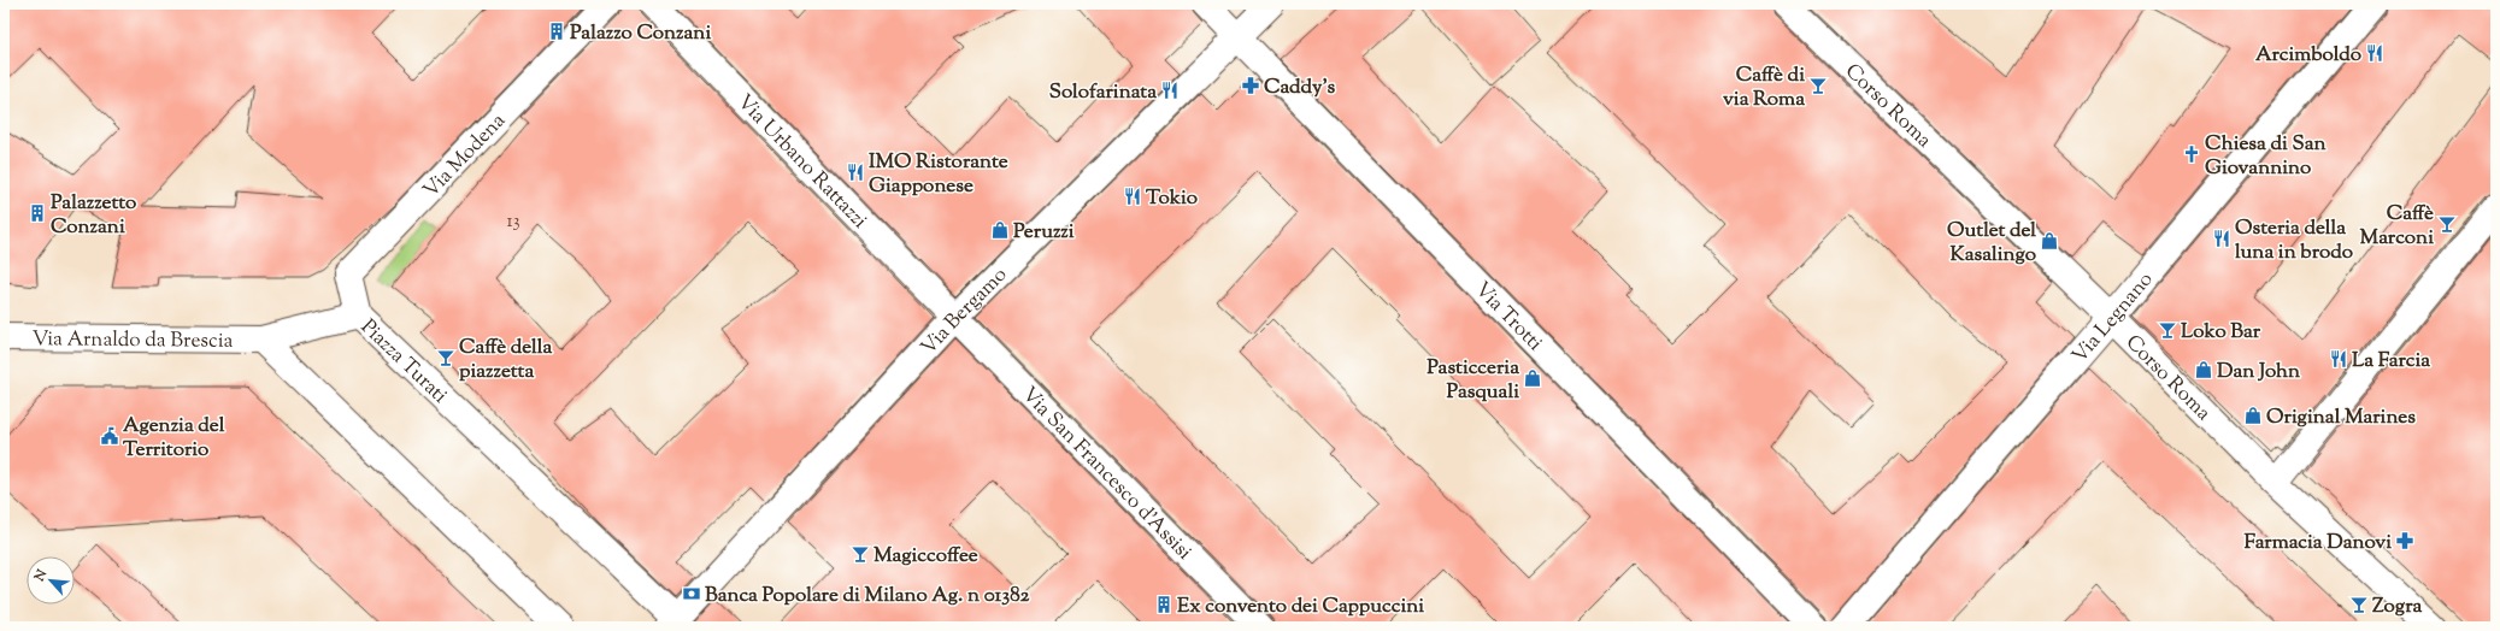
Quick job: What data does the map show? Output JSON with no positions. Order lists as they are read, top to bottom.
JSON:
{
  "streets": {
    "street": [
      "Corso Roma",
      "Via Modena",
      "Via Urbano Rattazzi",
      "Via Bergamo",
      "Via Trotti",
      "Via Legnano",
      "Via Arnaldo da Brescia",
      "Piazza Turati",
      "Via San Francesco d'Assisi"
    ]
  },
  "crossings": [
    ["Corso Roma", "Via Legnano"],
    ["Via Modena", "Piazza Turati"],
    ["Via Urbano Rattazzi", "Via Bergamo"],
    ["Via Urbano Rattazzi", "Via San Francesco d'Assisi"],
    ["Via Bergamo", "Via Trotti"],
    ["Via Bergamo", "Piazza Turati"],
    ["Via Bergamo", "Via San Francesco d'Assisi"],
    ["Via Arnaldo da Brescia", "Piazza Turati"]
  ],
  "places": {
    "building": ["Palazzo Conzani", "Palazzetto Conzani", "Ex convento dei Cappuccini"],
    "restaurant": [
      "Arcimboldo",
      "Solofarinata",
      "IMO Ristorante Giapponese",
      "Tokio",
      "Osteria della luna in brodo",
      "La Farcia"
    ],
    "pharmacy": ["Caddy's", "Farmacia Danovi"],
    "bar": [
      "Caffè di via Roma",
      "Caffè Marconi",
      "Loko Bar",
      "Caffè della piazzetta",
      "Magiccoffee",
      "Zogra"
    ],
    "church": ["Chiesa di San Giovannino"],
    "shop": [
      "Peruzzi",
      "Outlet del Kasalingo",
      "Dan John",
      "Pasticceria Pasquali",
      "Original Marines"
    ],
    "public building": ["Agenzia del Territorio"],
    "bank": ["Banca Popolare di Milano Ag. n 01382"]
  },
  "house_numbers": ["13"],
  "north": "top left"
}
